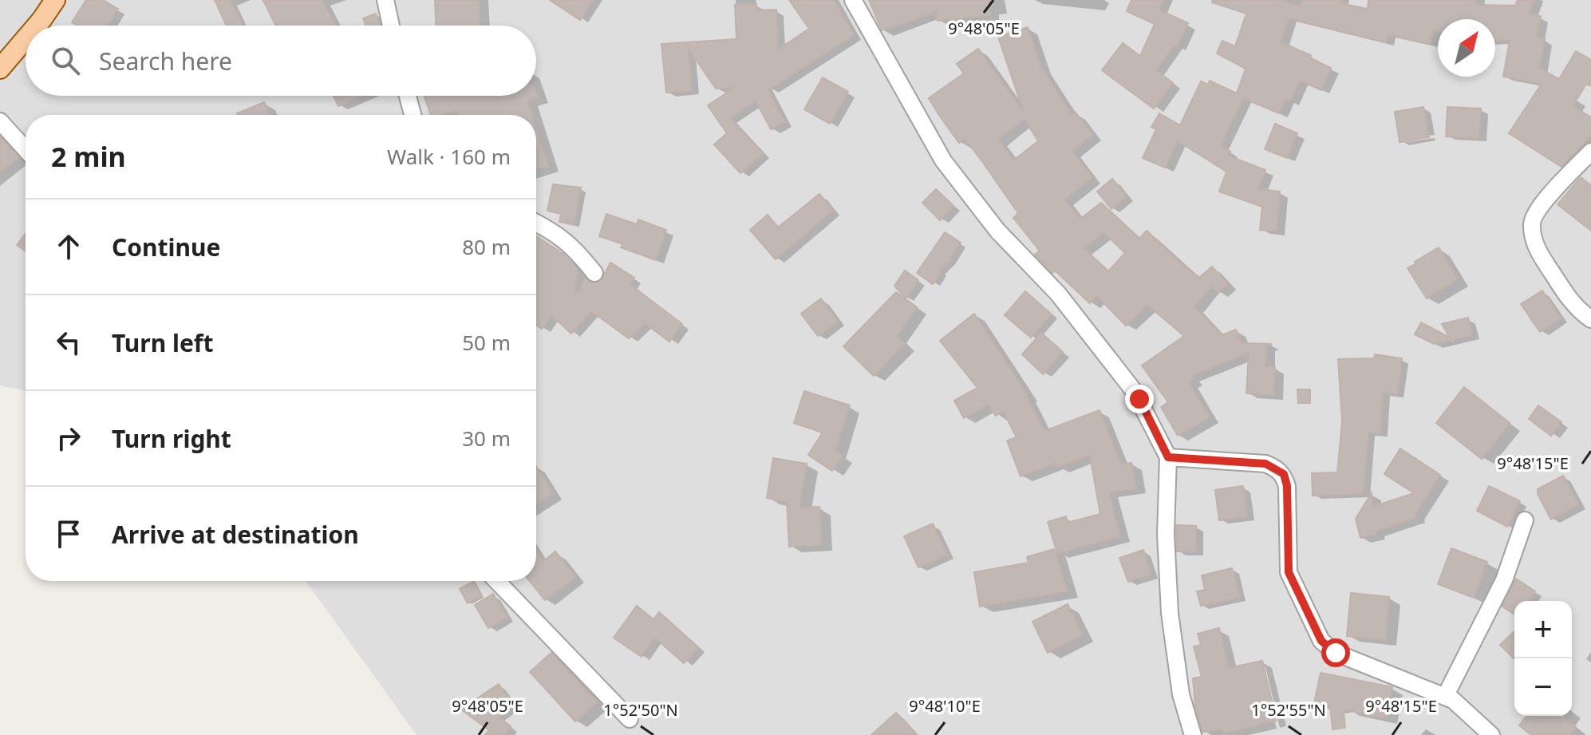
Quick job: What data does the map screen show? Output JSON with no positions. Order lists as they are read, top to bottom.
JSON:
{
  "north": "top right",
  "page": {
    "search": "Search here",
    "heading": ["2 min", "Walk · 160 m"],
    "list": [
      ["Continue", "80 m"],
      ["Turn left", "50 m"],
      ["Turn right", "30 m"],
      "Arrive at destination"
    ],
    "map_buttons": ["+", "−"]
  },
  "coordinates": [
    "9°48'05\"E",
    "9°48'15\"E",
    "9°48'10\"E",
    "1°52'50\"N",
    "1°52'55\"N"
  ]
}
